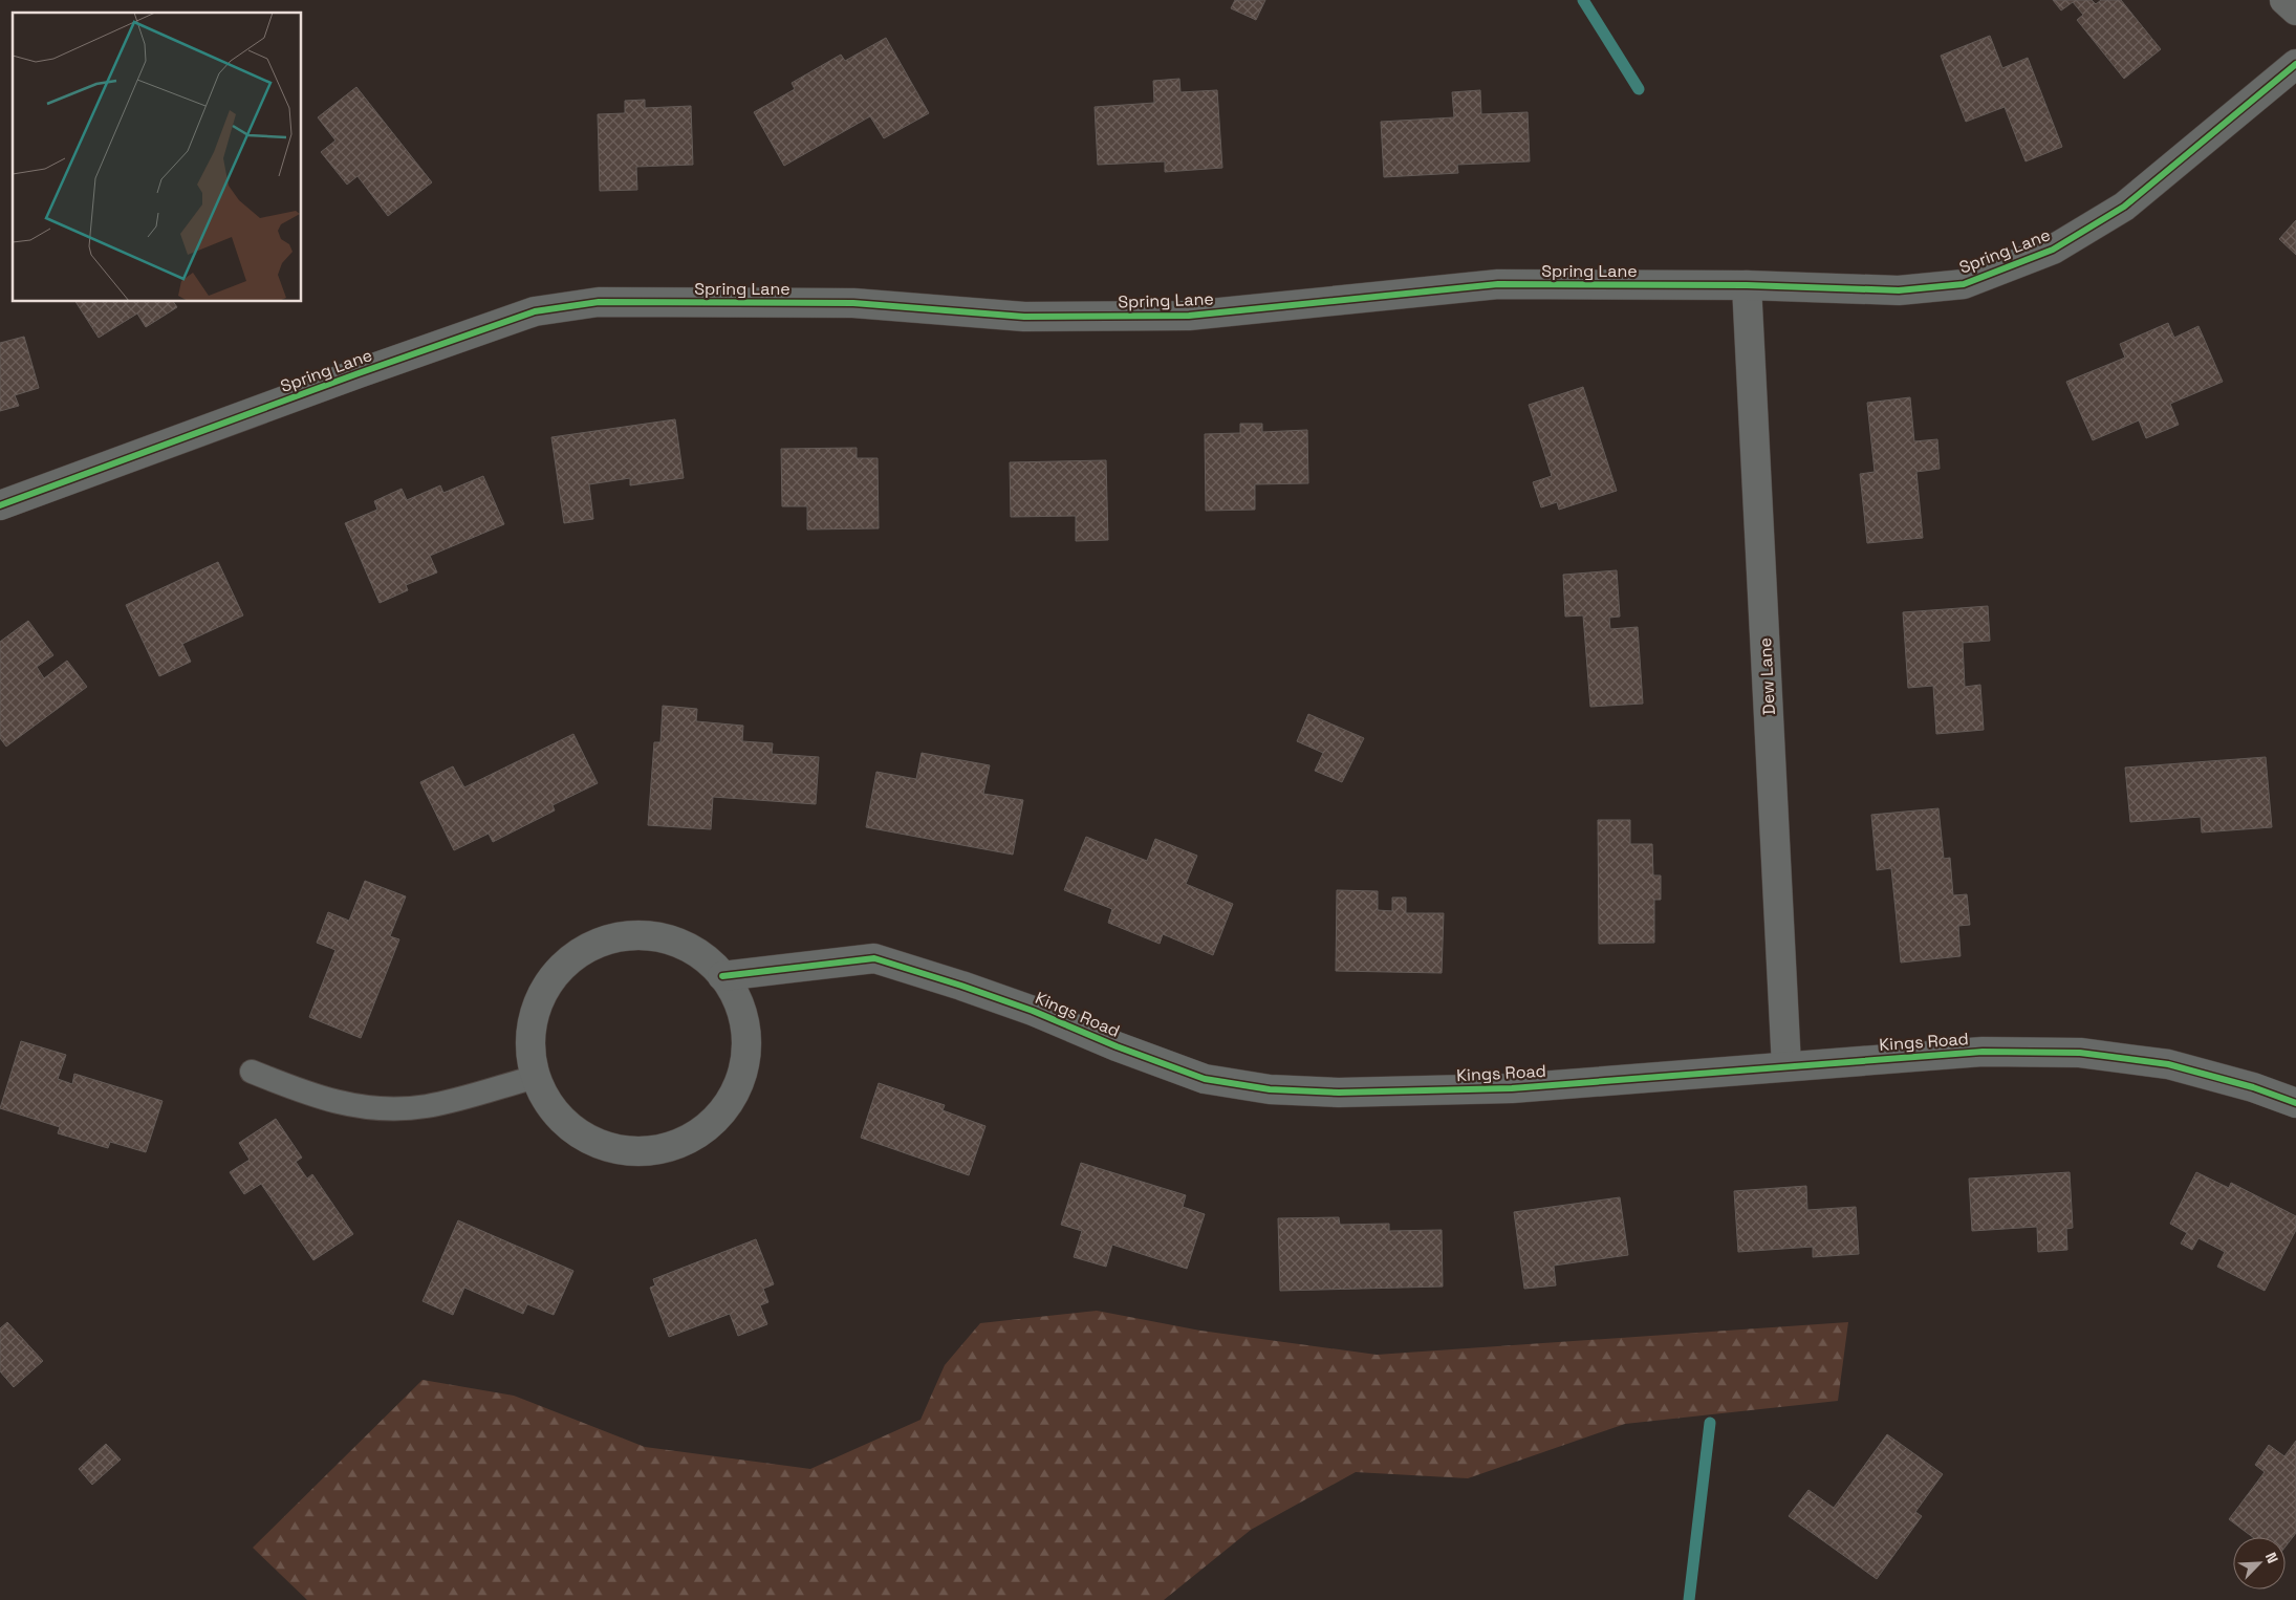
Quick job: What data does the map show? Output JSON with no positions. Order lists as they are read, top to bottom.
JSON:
{
  "streets": {
    "street": ["Spring Lane", "Dew Lane", "Kings Road"]
  },
  "crossings": [
    ["Spring Lane", "Dew Lane"],
    ["Dew Lane", "Kings Road"]
  ],
  "north": "top right"
}
